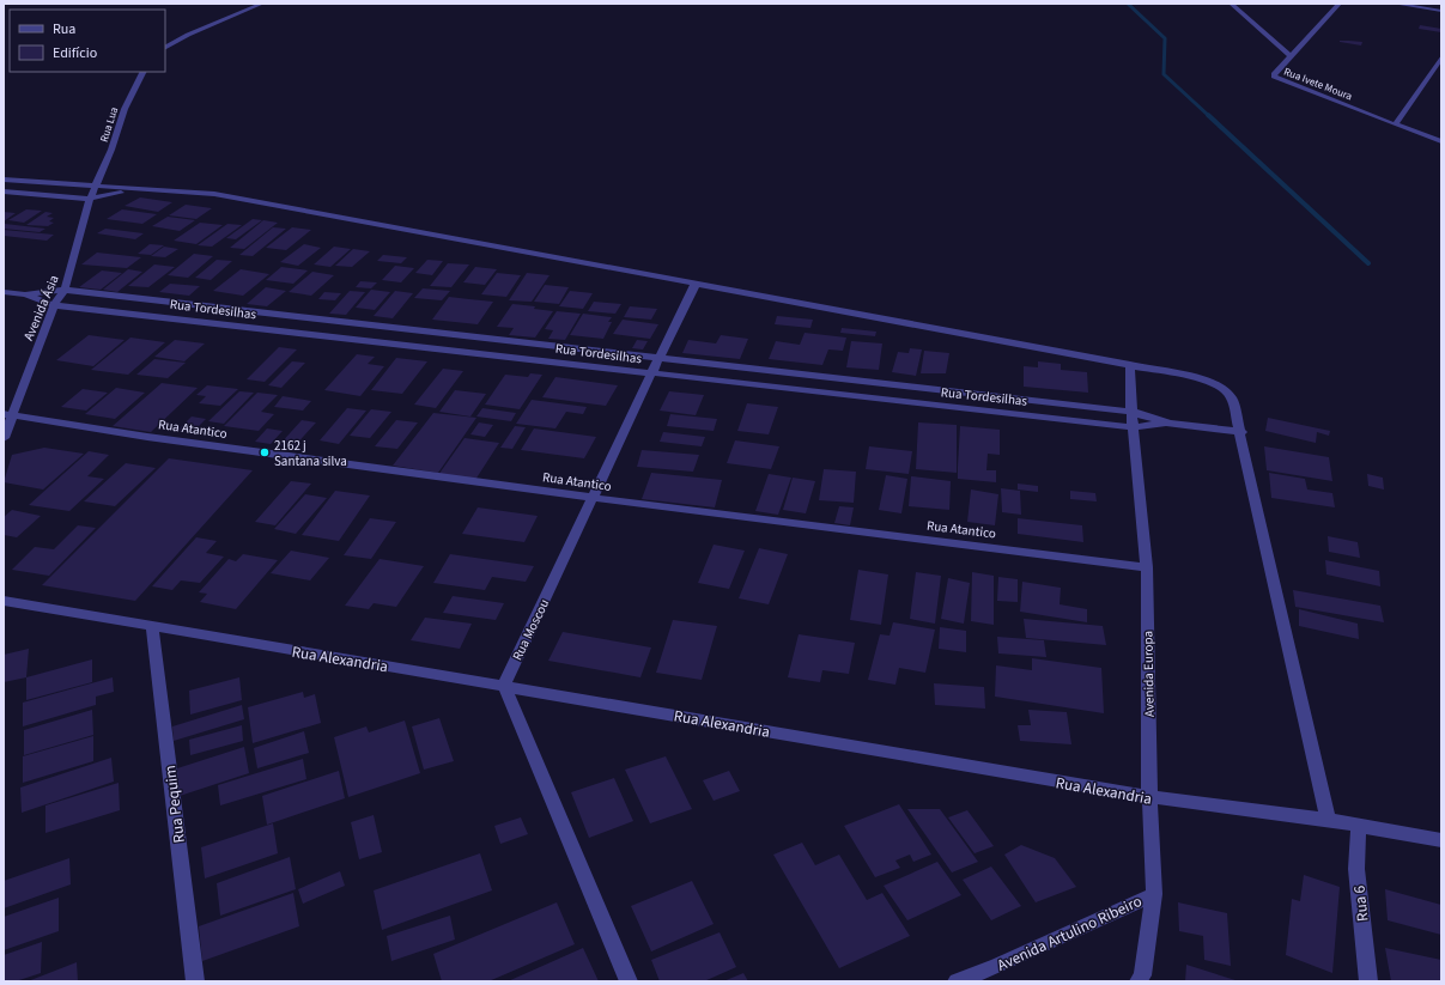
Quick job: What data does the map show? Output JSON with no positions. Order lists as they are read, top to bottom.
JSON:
{
  "streets": {
    "street": [
      "Rua Ivete Moura",
      "Rua Lua",
      "Avenida Ásia",
      "Rua Tordesilhas",
      "Rua Atantico",
      "Rua Moscou",
      "Rua Alexandria",
      "Avenida Europa",
      "Rua Pequim",
      "Rua 6",
      "Avenida Artulino Ribeiro"
    ]
  },
  "crossings": [
    ["Rua Lua", "Avenida Ásia"],
    ["Avenida Ásia", "Rua Tordesilhas"],
    ["Avenida Ásia", "Rua Atantico"],
    ["Rua Tordesilhas", "Rua Moscou"],
    ["Rua Tordesilhas", "Avenida Europa"],
    ["Rua Atantico", "Rua Moscou"],
    ["Rua Atantico", "Avenida Europa"],
    ["Rua Moscou", "Rua Alexandria"],
    ["Rua Alexandria", "Avenida Europa"],
    ["Rua Alexandria", "Rua Pequim"],
    ["Rua Alexandria", "Rua 6"],
    ["Avenida Europa", "Avenida Artulino Ribeiro"]
  ],
  "places": ["2162 j Santana silva"],
  "legend": ["Rua", "Edifício"]
}
